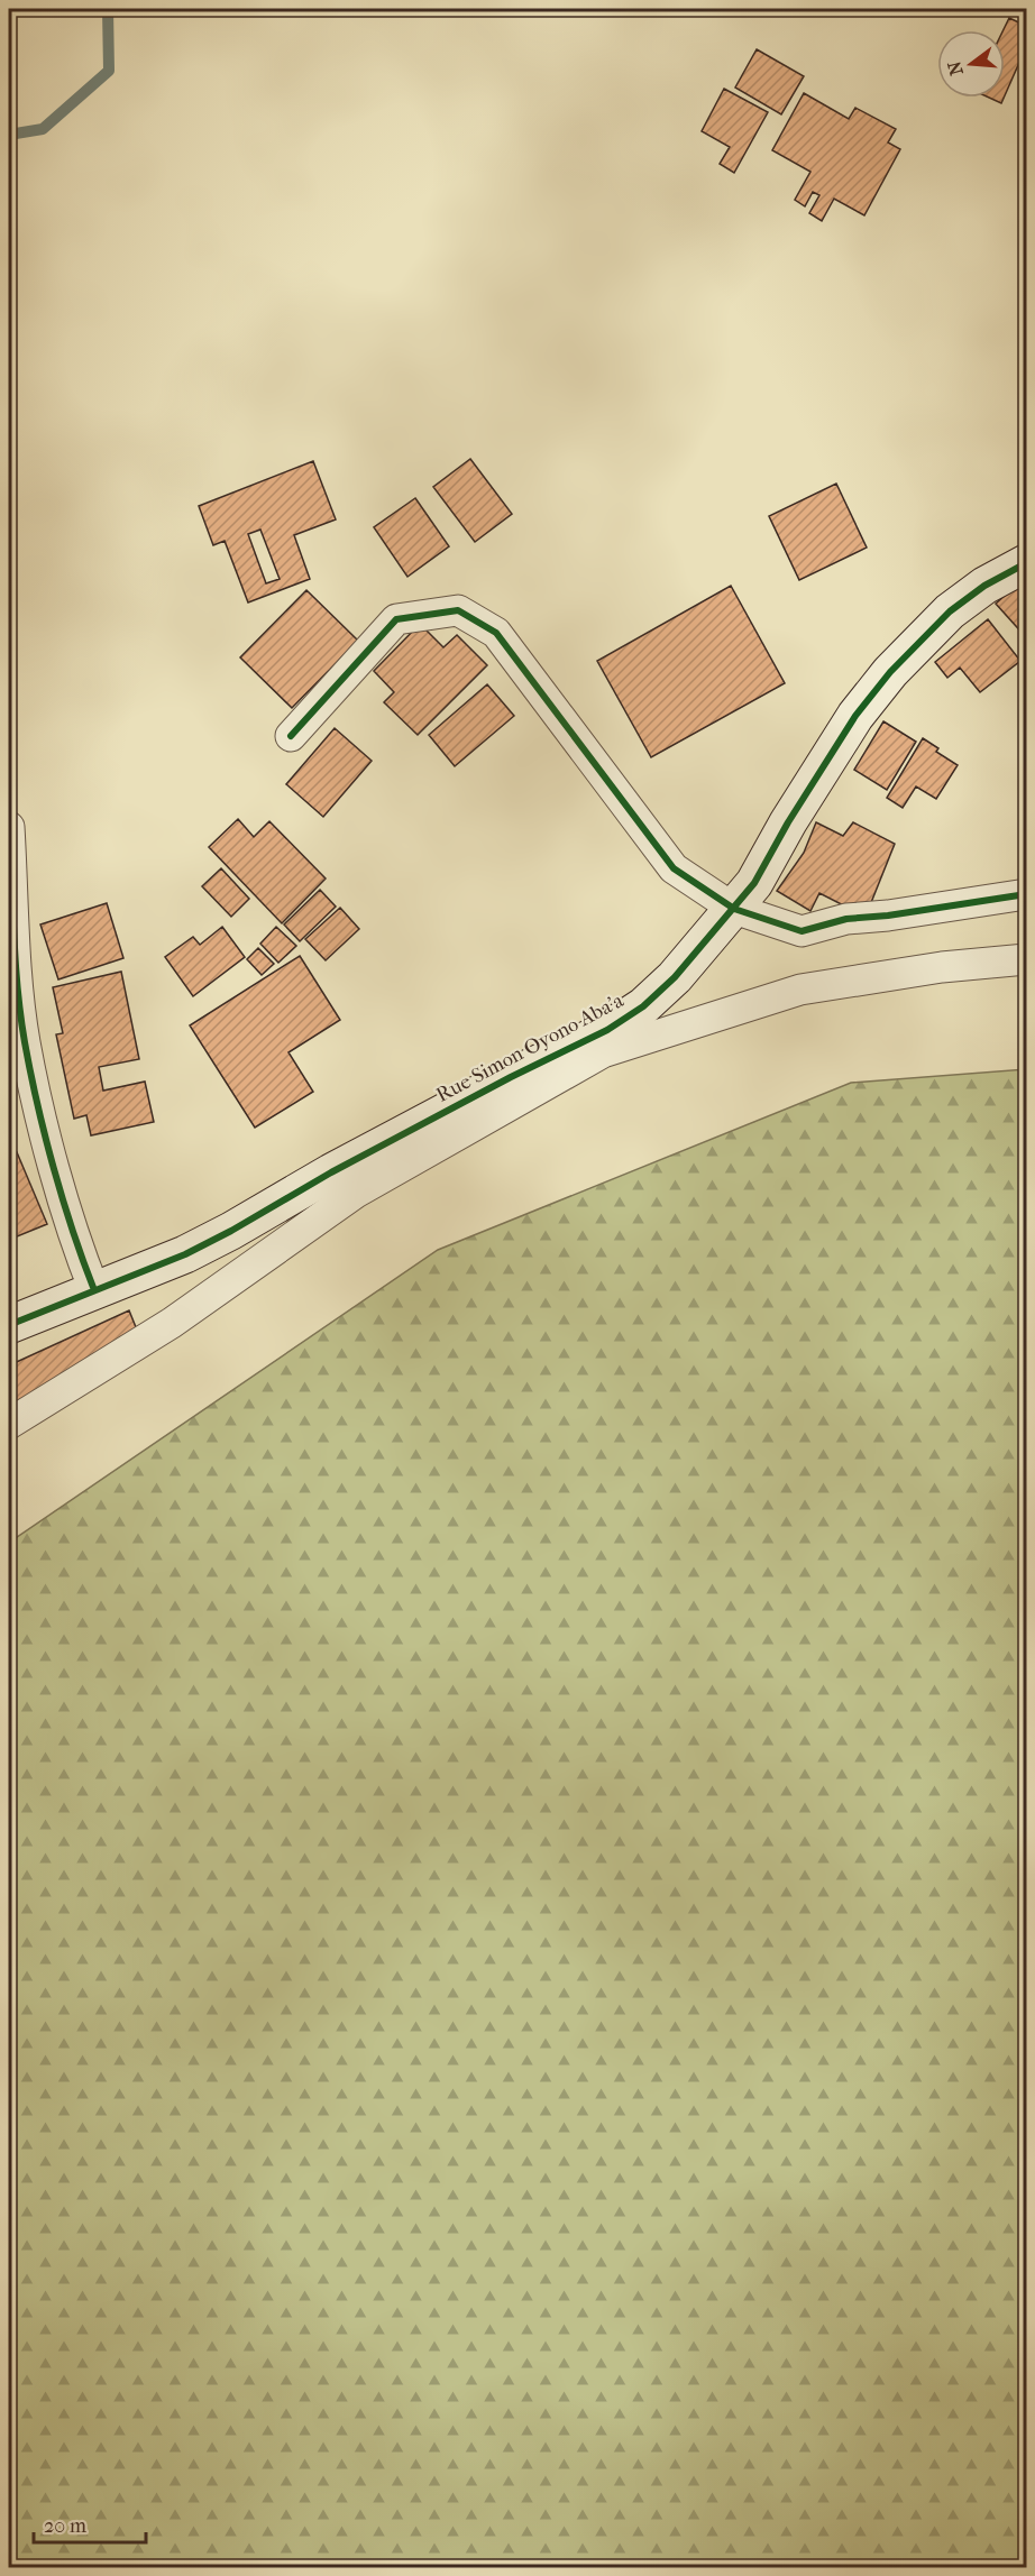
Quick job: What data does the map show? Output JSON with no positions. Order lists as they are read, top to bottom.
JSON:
{
  "streets": {
    "street": ["Rue Simon Oyono Aba'a"]
  },
  "scale_bar": "20 m",
  "north": "left"
}
